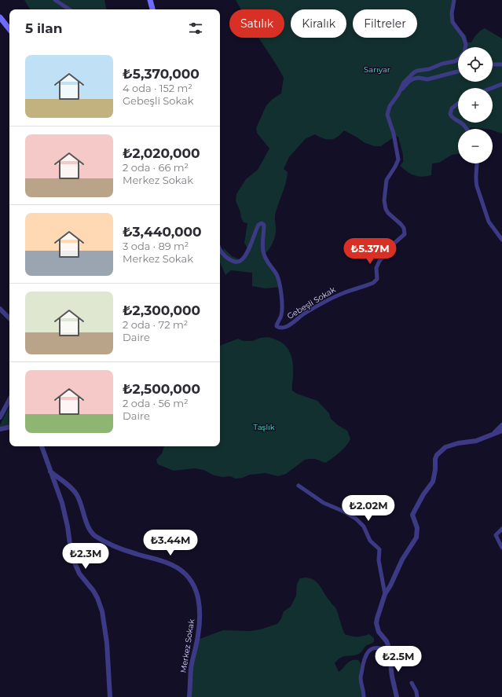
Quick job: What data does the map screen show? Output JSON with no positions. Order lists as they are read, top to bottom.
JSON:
{
  "streets": {
    "street": ["Gebeşli Sokak", "Merkez Sokak"]
  },
  "parks": ["Sarıyar", "Taşlık"],
  "page": {
    "chip": ["Satılık", "Kiralık", "Filtreler"],
    "heading": "5 ilan",
    "map_buttons": ["+", "−"],
    "list": [
      {
        "name": "₺5,370,000",
        "note": "4 oda · 152 m² · Gebeşli Sokak"
      },
      {
        "name": "₺2,020,000",
        "note": "2 oda · 66 m² · Merkez Sokak"
      },
      {
        "name": "₺3,440,000",
        "note": "3 oda · 89 m² · Merkez Sokak"
      },
      {
        "name": "₺2,300,000",
        "note": "2 oda · 72 m² · Daire"
      },
      {
        "name": "₺2,500,000",
        "note": "2 oda · 56 m² · Daire"
      }
    ],
    "price": [
      "₺5.37M",
      "₺2.02M",
      "₺3.44M",
      "₺2.3M",
      "₺2.5M"
    ]
  }
}
